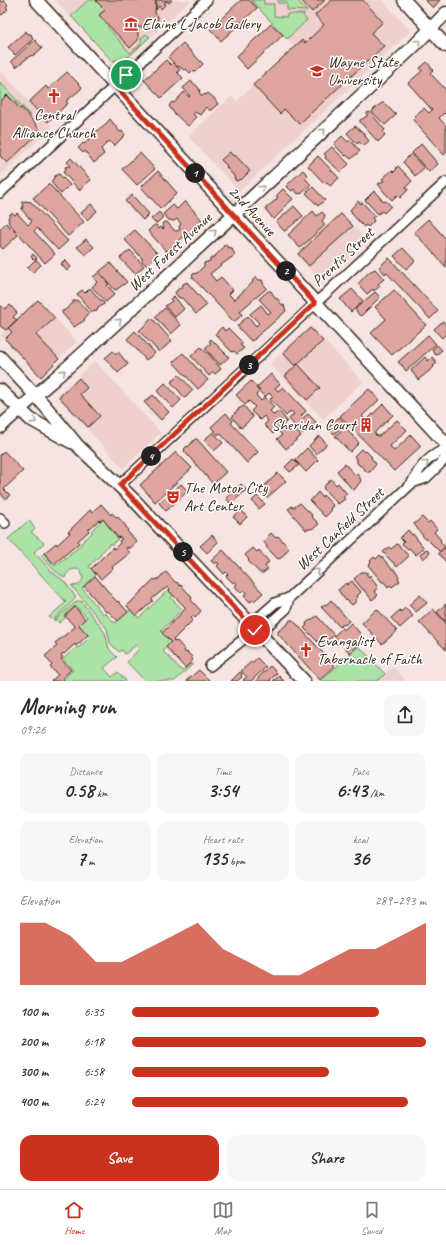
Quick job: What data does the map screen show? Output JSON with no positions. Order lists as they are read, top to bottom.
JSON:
{
  "streets": {
    "street": [
      "2nd Avenue",
      "West Forest Avenue",
      "Prentis Street",
      "West Canfield Street"
    ]
  },
  "crossings": [
    ["2nd Avenue", "West Forest Avenue"],
    ["2nd Avenue", "Prentis Street"]
  ],
  "one_way": ["West Forest Avenue", "West Canfield Street"],
  "places": {
    "museum": ["Elaine L Jacob Gallery"],
    "school or university": ["Wayne State University"],
    "church": ["Central Alliance Church", "Evangalist Tabernacle of Faith"],
    "building": ["Sheridan Court"],
    "theatre": ["The Motor City Art Center"]
  },
  "page": {
    "pins": [
      "1",
      "2",
      "3",
      "4",
      "5"
    ],
    "heading": ["Morning run", "09:26"],
    "stats": [
      ["Distance", "0.58 km"],
      ["Time", "3:54"],
      ["Pace", "6:43 /km"],
      ["Elevation", "7 m"],
      ["Heart rate", "135 bpm"],
      ["kcal", "36"]
    ],
    "chart": ["Elevation", "289–293 m"],
    "list": [
      {
        "name": "100 m",
        "note": "6:35"
      },
      {
        "name": "200 m",
        "note": "6:18"
      },
      {
        "name": "300 m",
        "note": "6:58"
      },
      {
        "name": "400 m",
        "note": "6:24"
      }
    ],
    "buttons": ["Save", "Share"],
    "tabs": ["Home", "Map", "Saved"]
  }
}
